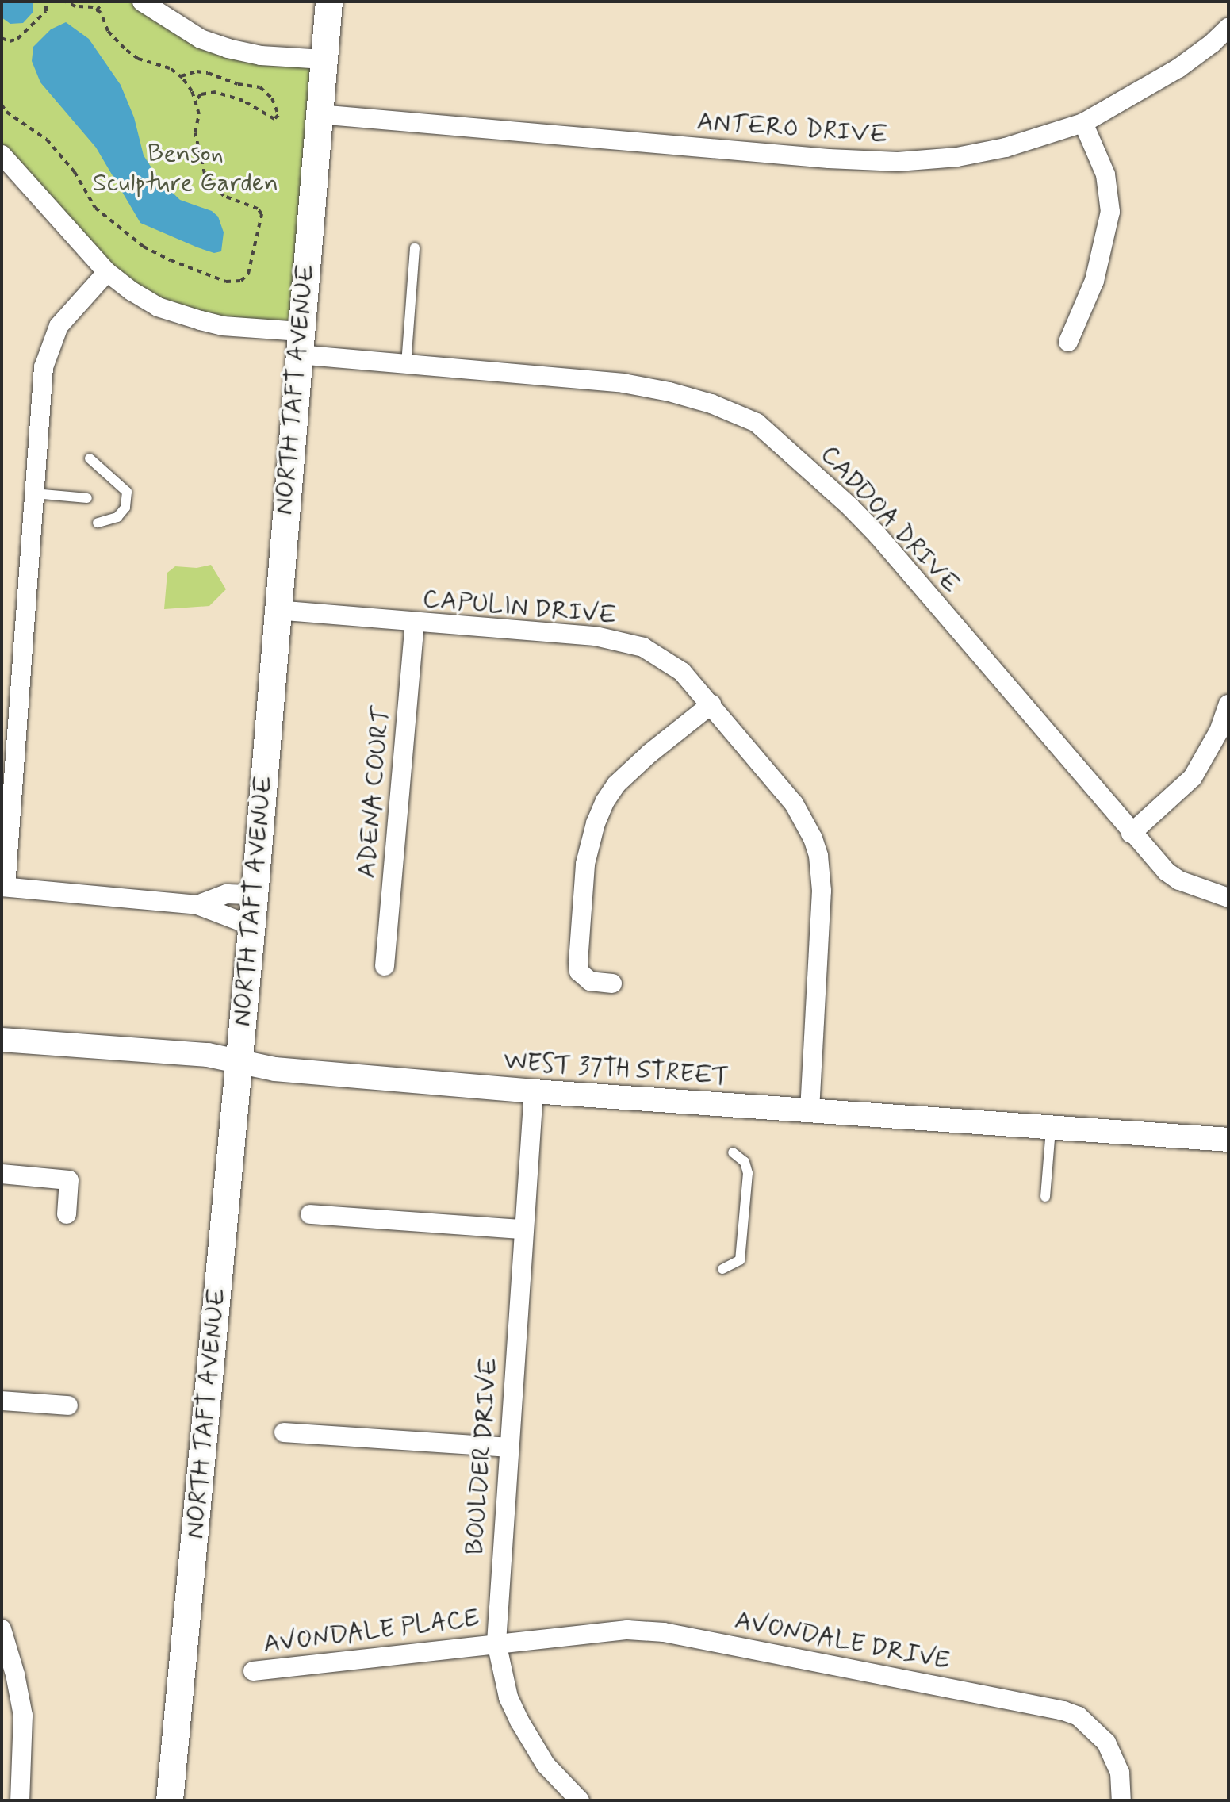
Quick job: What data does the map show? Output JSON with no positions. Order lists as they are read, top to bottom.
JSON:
{
  "streets": {
    "main road": ["NORTH TAFT AVENUE"],
    "street": [
      "ANTERO DRIVE",
      "CADDOA DRIVE",
      "CAPULIN DRIVE",
      "ADENA COURT",
      "WEST 37TH STREET",
      "BOULDER DRIVE",
      "AVONDALE PLACE",
      "AVONDALE DRIVE"
    ]
  },
  "crossings": [
    ["ANTERO DRIVE", "NORTH TAFT AVENUE"],
    ["NORTH TAFT AVENUE", "CADDOA DRIVE"],
    ["NORTH TAFT AVENUE", "CAPULIN DRIVE"],
    ["NORTH TAFT AVENUE", "WEST 37TH STREET"],
    ["CAPULIN DRIVE", "ADENA COURT"],
    ["CAPULIN DRIVE", "WEST 37TH STREET"],
    ["WEST 37TH STREET", "BOULDER DRIVE"],
    ["BOULDER DRIVE", "AVONDALE PLACE"],
    ["BOULDER DRIVE", "AVONDALE DRIVE"],
    ["AVONDALE PLACE", "AVONDALE DRIVE"]
  ],
  "parks": ["Benson Sculpture Garden"]
}
